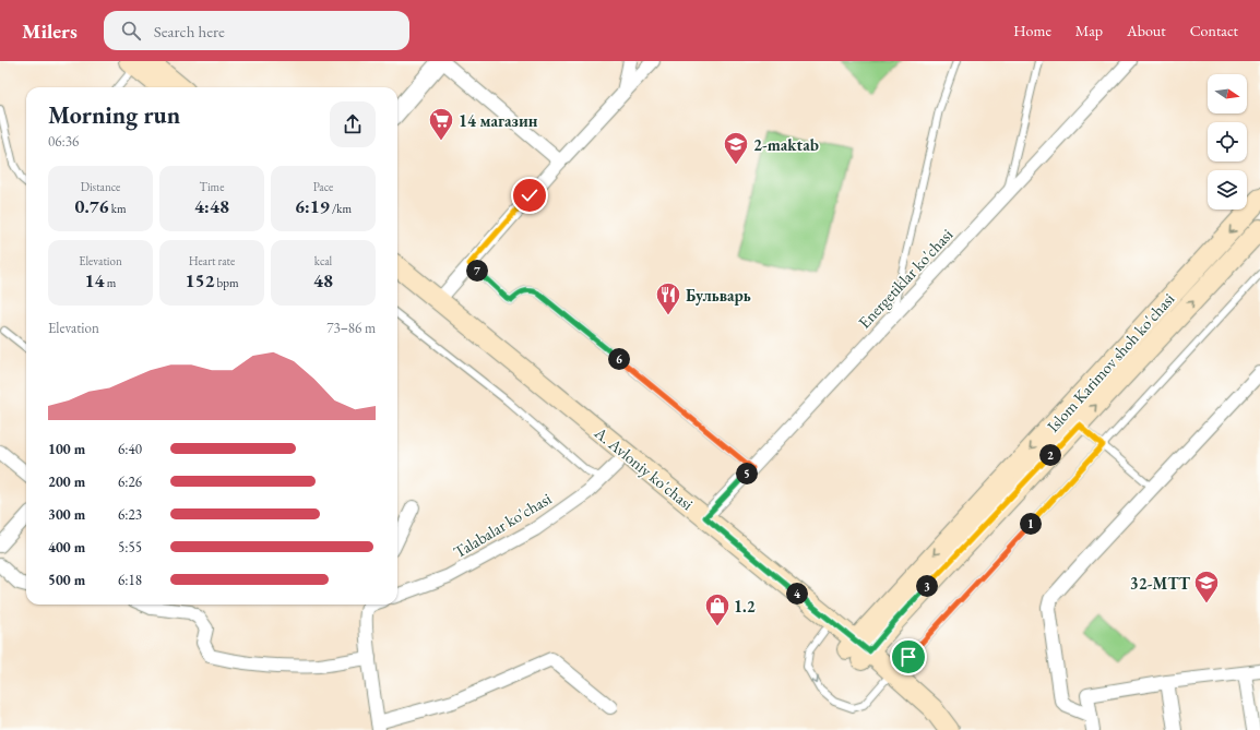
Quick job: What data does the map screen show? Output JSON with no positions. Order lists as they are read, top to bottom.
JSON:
{
  "streets": {
    "main road": ["Islom Karimov shoh ko'chasi", "A. Avloniy ko'chasi"],
    "street": ["Energetiklar ko'chasi", "Talabalar ko'chasi"]
  },
  "crossings": [
    ["Energetiklar ko'chasi", "A. Avloniy ko'chasi"],
    ["Islom Karimov shoh ko'chasi", "A. Avloniy ko'chasi"],
    ["A. Avloniy ko'chasi", "Talabalar ko'chasi"]
  ],
  "places": {
    "supermarket": ["14 магазин"],
    "school or university": ["2-maktab", "32-MTT"],
    "restaurant": ["Бульварь"],
    "shop": ["1.2"]
  },
  "north": "right",
  "page": {
    "header": "Milers",
    "search": "Search here",
    "nav": [
      "Home",
      "Map",
      "About",
      "Contact"
    ],
    "heading": ["Morning run", "06:36"],
    "stats": [
      ["Distance", "0.76 km"],
      ["Time", "4:48"],
      ["Pace", "6:19 /km"],
      ["Elevation", "14 m"],
      ["Heart rate", "152 bpm"],
      ["kcal", "48"]
    ],
    "pins": [
      "7",
      "6",
      "2",
      "5",
      "1",
      "3",
      "4"
    ],
    "chart": ["Elevation", "73–86 m"],
    "list": [
      {
        "name": "100 m",
        "note": "6:40"
      },
      {
        "name": "200 m",
        "note": "6:26"
      },
      {
        "name": "300 m",
        "note": "6:23"
      },
      {
        "name": "400 m",
        "note": "5:55"
      },
      {
        "name": "500 m",
        "note": "6:18"
      }
    ]
  }
}
